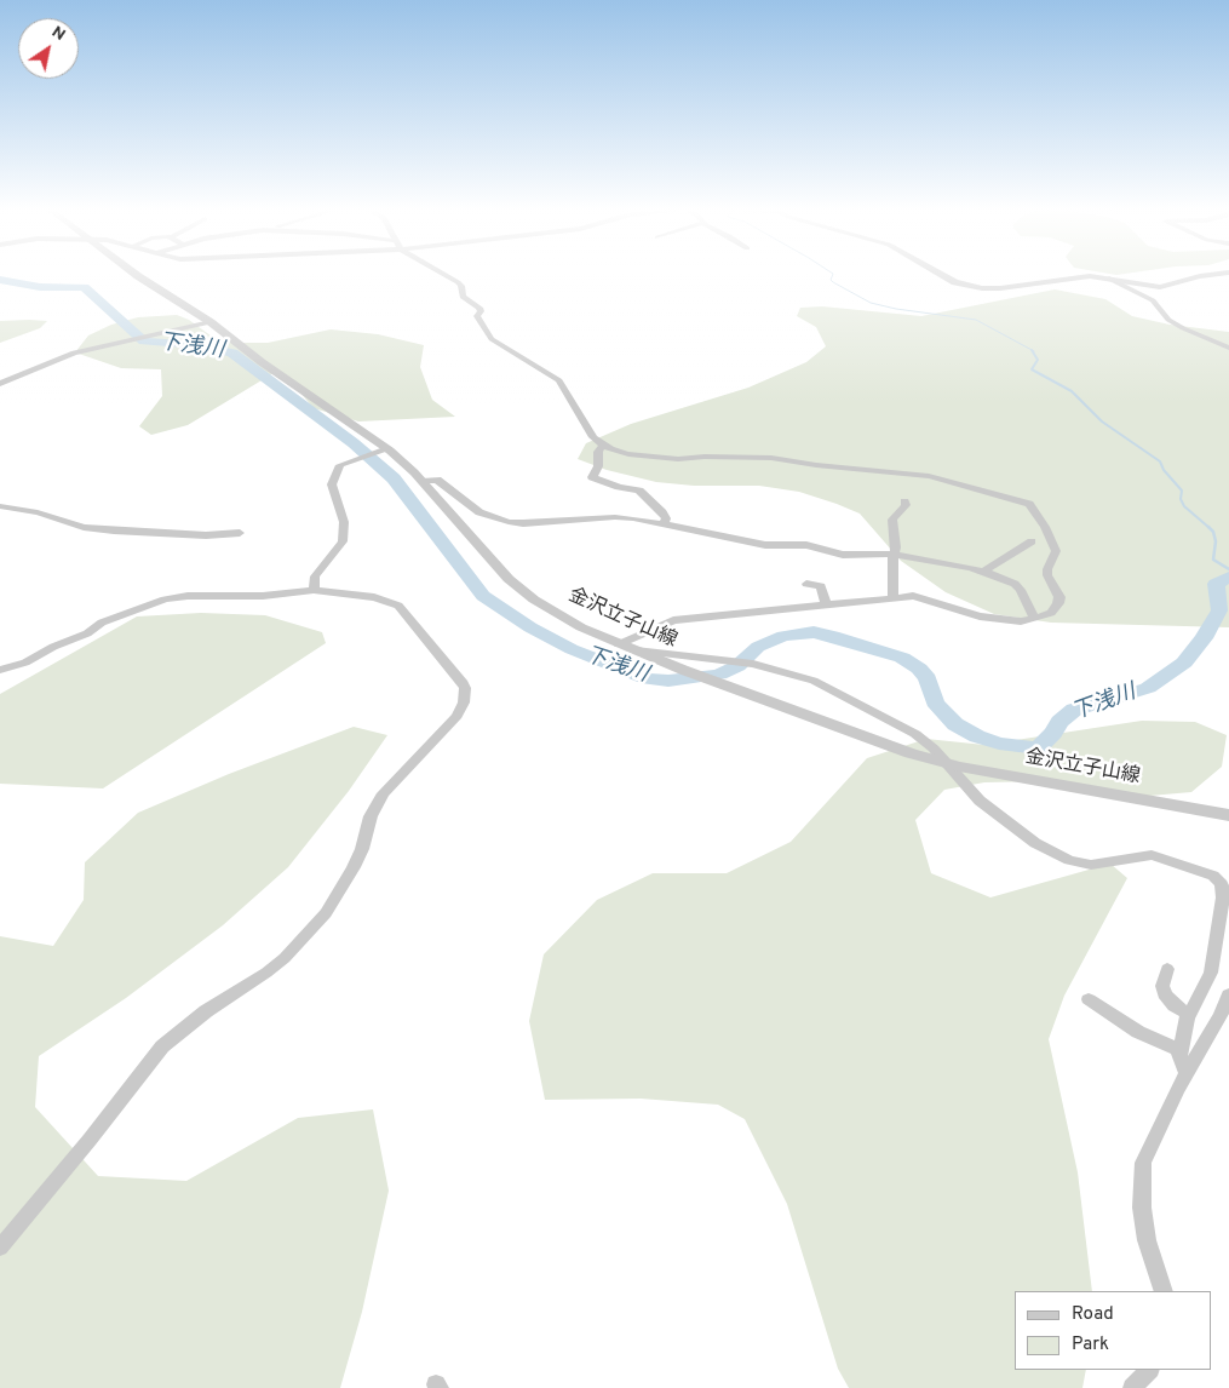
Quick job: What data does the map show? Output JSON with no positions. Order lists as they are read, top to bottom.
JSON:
{
  "streets": {
    "street": ["金沢立子山線"]
  },
  "water": ["下浅川"],
  "legend": ["Road", "Park"],
  "north": "top right"
}
